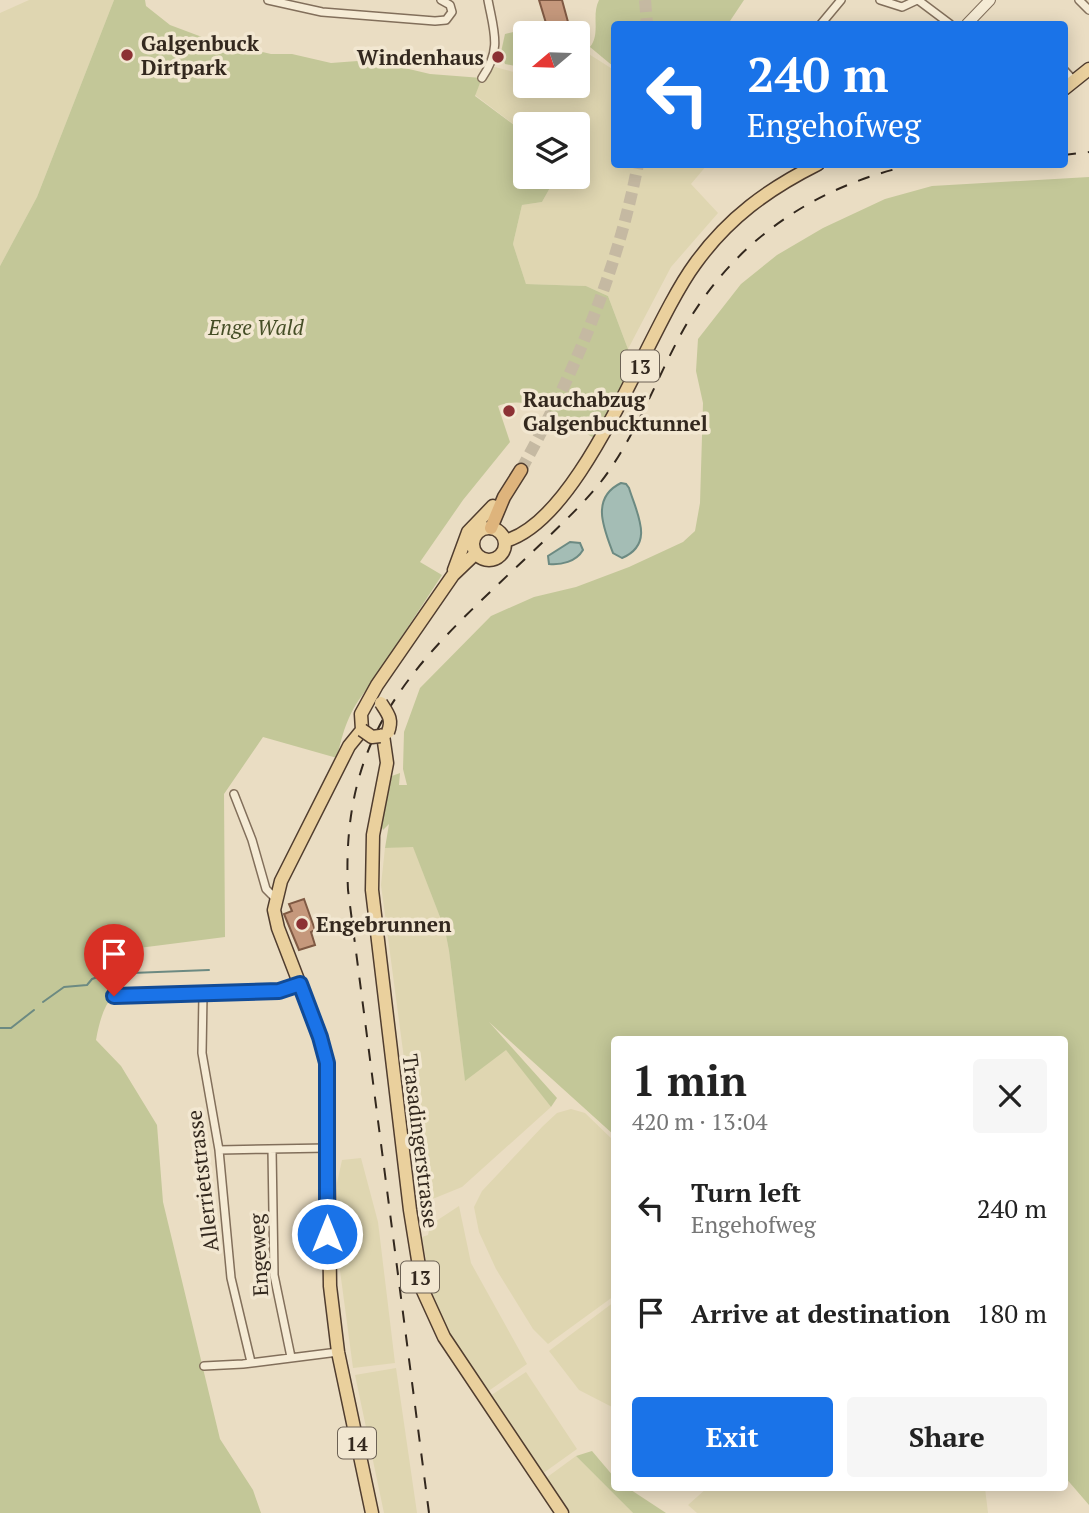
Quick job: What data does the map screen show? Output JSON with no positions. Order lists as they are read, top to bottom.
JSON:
{
  "streets": {
    "main road": ["13", "Trasadingerstrasse", "14"],
    "street": ["Allerrietstrasse", "Engeweg"]
  },
  "crossings": [
    ["13", "Trasadingerstrasse"]
  ],
  "parks": ["Enge Wald"],
  "places": [
    "Galgenbuck Dirtpark",
    "Windenhaus",
    "Rauchabzug Galgenbucktunnel",
    "Engebrunnen"
  ],
  "north": "left",
  "page": {
    "turn": ["240 m", "Engehofweg"],
    "heading": ["1 min", "420 m · 13:04"],
    "list": [
      {
        "name": "Turn left",
        "note": "Engehofweg",
        "value": "240 m"
      },
      {
        "name": "Arrive at destination",
        "value": "180 m"
      }
    ],
    "buttons": ["Exit", "Share"]
  }
}
